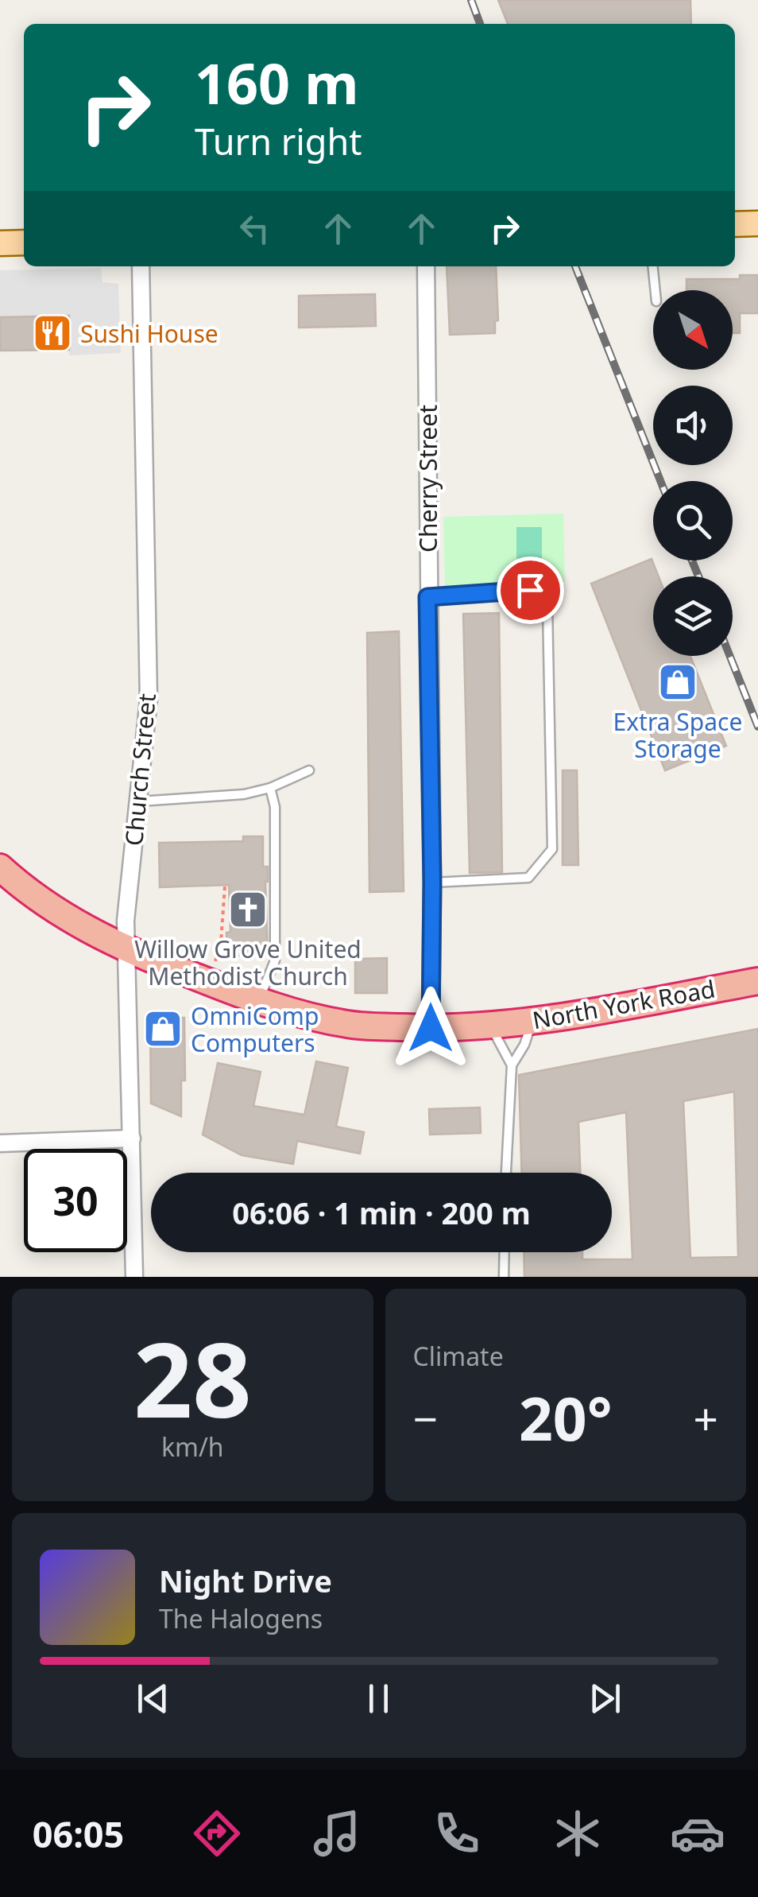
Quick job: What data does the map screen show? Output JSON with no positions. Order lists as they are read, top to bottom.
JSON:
{
  "streets": {
    "highway": ["North York Road"],
    "street": ["Cherry Street", "Church Street"]
  },
  "crossings": [
    ["Cherry Street", "North York Road"],
    ["Church Street", "North York Road"]
  ],
  "places": {
    "restaurant": ["Sushi House"],
    "shop": ["Extra Space Storage", "OmniComp Computers"],
    "church": ["Willow Grove United Methodist Church"]
  },
  "north": "bottom right",
  "page": {
    "turn": ["160 m", "Turn right"],
    "limit": "30",
    "trip": "06:06 · 1 min · 200 m",
    "tile": [
      ["28", "km/h"],
      "Climate"
    ],
    "heat": ["−", "20°", "+"],
    "song": ["Night Drive", "The Halogens"],
    "tabs": "06:05"
  }
}
